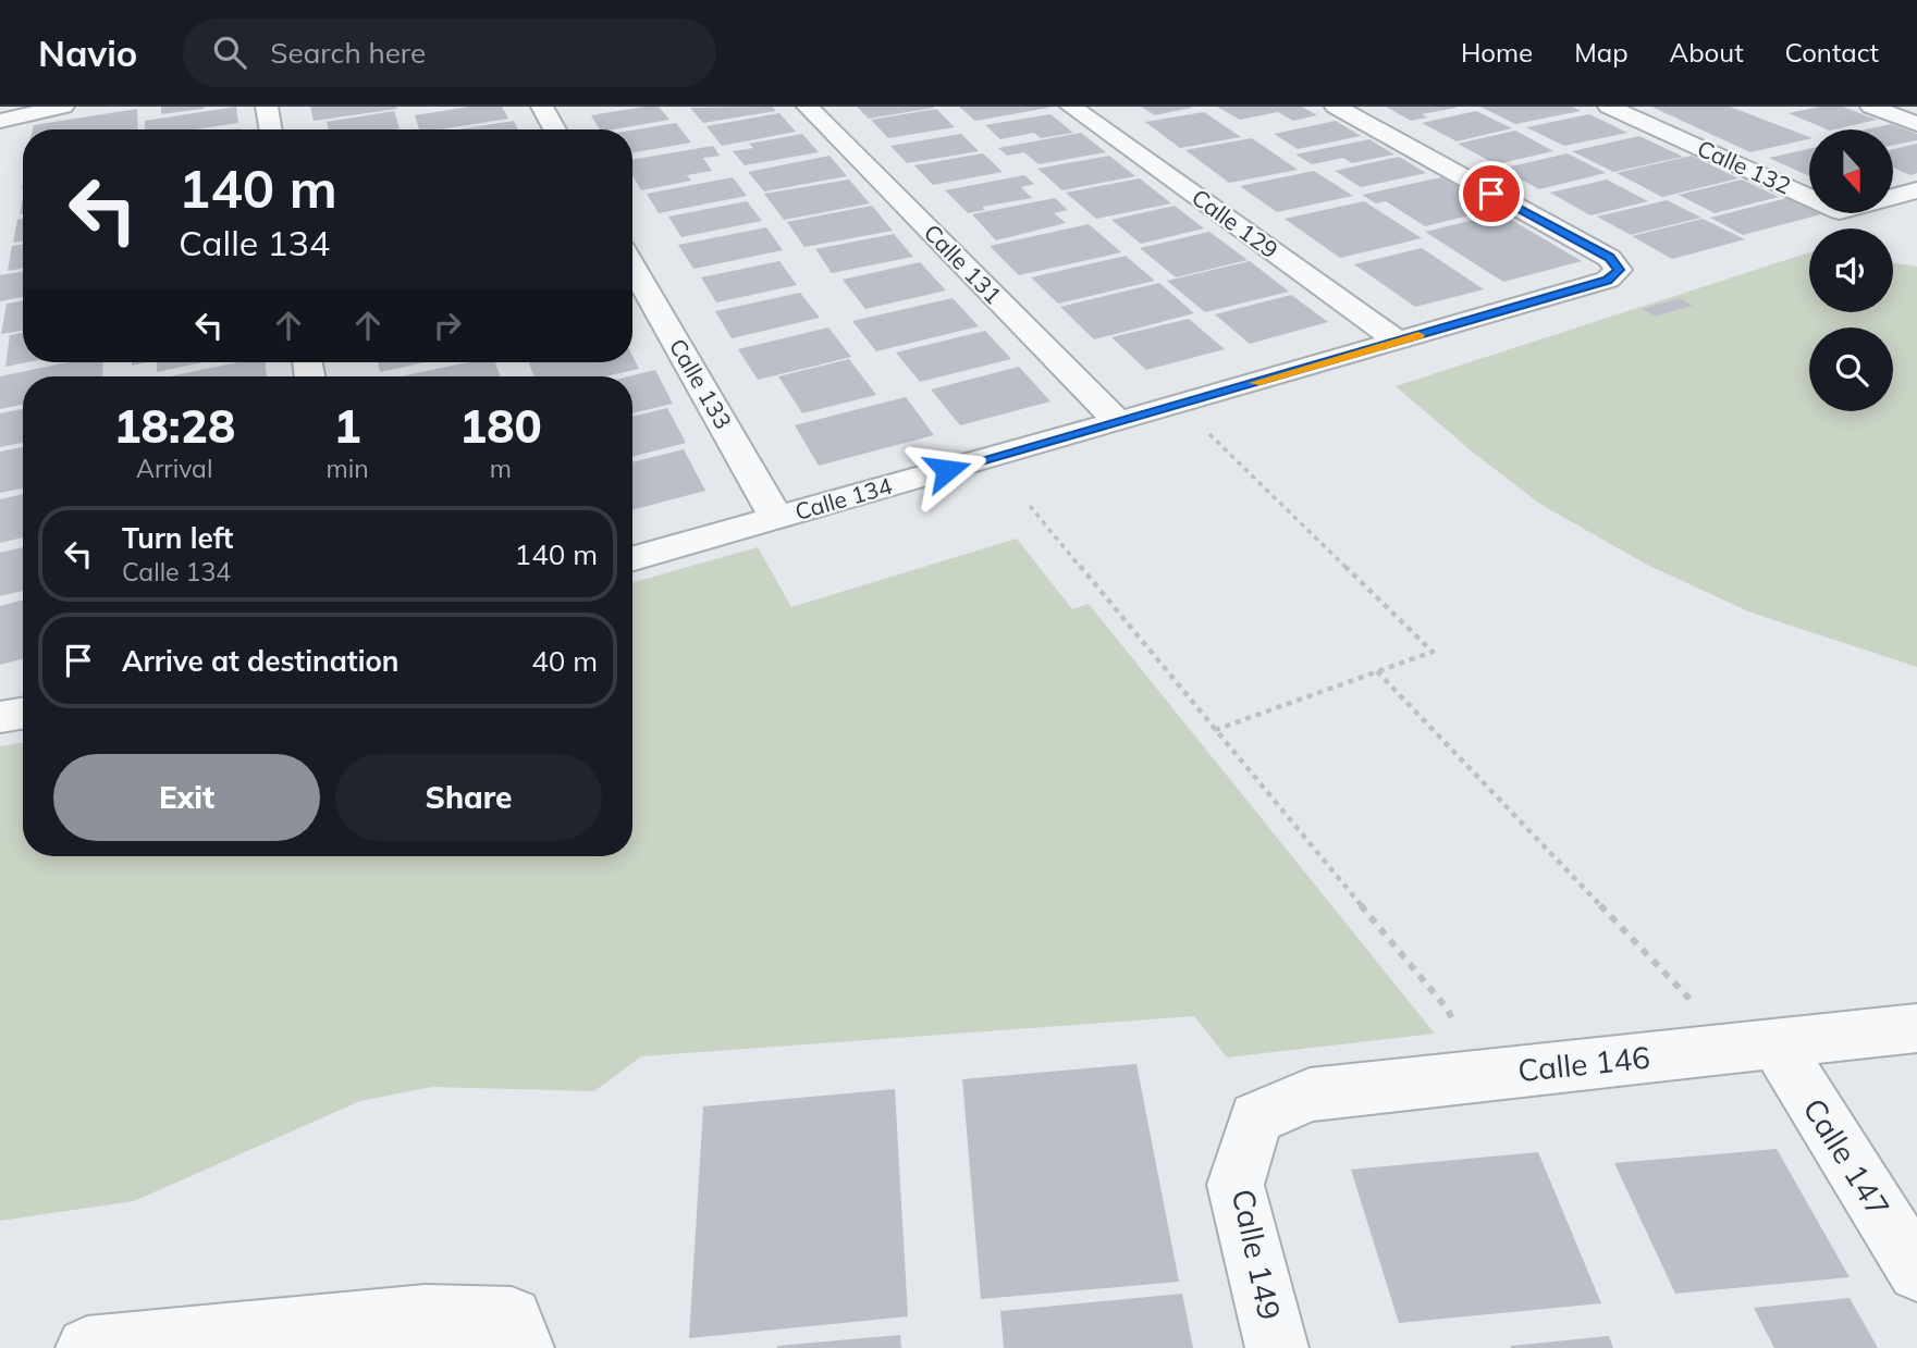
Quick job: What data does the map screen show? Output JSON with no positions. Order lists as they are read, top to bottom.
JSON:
{
  "streets": {
    "street": [
      "Calle 132",
      "Calle 129",
      "Calle 131",
      "Calle 133",
      "Calle 134",
      "Calle 146",
      "Calle 147",
      "Calle 149"
    ]
  },
  "crossings": [
    ["Calle 129", "Calle 134"],
    ["Calle 131", "Calle 134"],
    ["Calle 133", "Calle 134"],
    ["Calle 146", "Calle 147"],
    ["Calle 146", "Calle 149"]
  ],
  "north": "bottom",
  "page": {
    "header": "Navio",
    "search": "Search here",
    "nav": [
      "Home",
      "Map",
      "About",
      "Contact"
    ],
    "turn": ["140 m", "Calle 134"],
    "eta": [
      "18:28",
      "Arrival",
      "1",
      "min",
      "180",
      "m"
    ],
    "list": [
      {
        "name": "Turn left",
        "note": "Calle 134",
        "value": "140 m"
      },
      {
        "name": "Arrive at destination",
        "value": "40 m"
      }
    ],
    "buttons": ["Exit", "Share"]
  }
}
